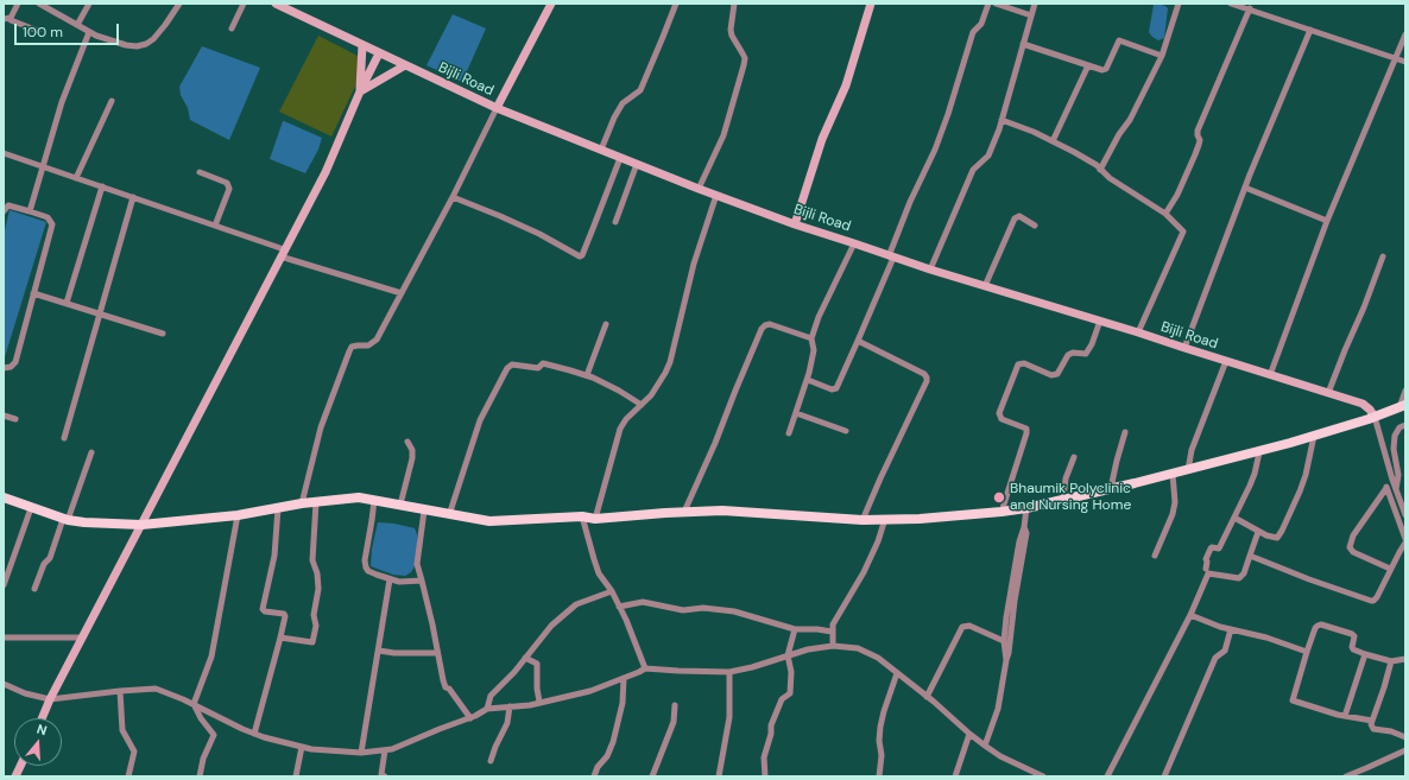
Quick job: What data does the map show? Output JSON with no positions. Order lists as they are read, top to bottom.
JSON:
{
  "streets": {
    "street": ["Bijli Road"]
  },
  "places": ["Bhaumik Polyclinic and Nursing Home"],
  "scale_bar": "100 m",
  "north": "top"
}
